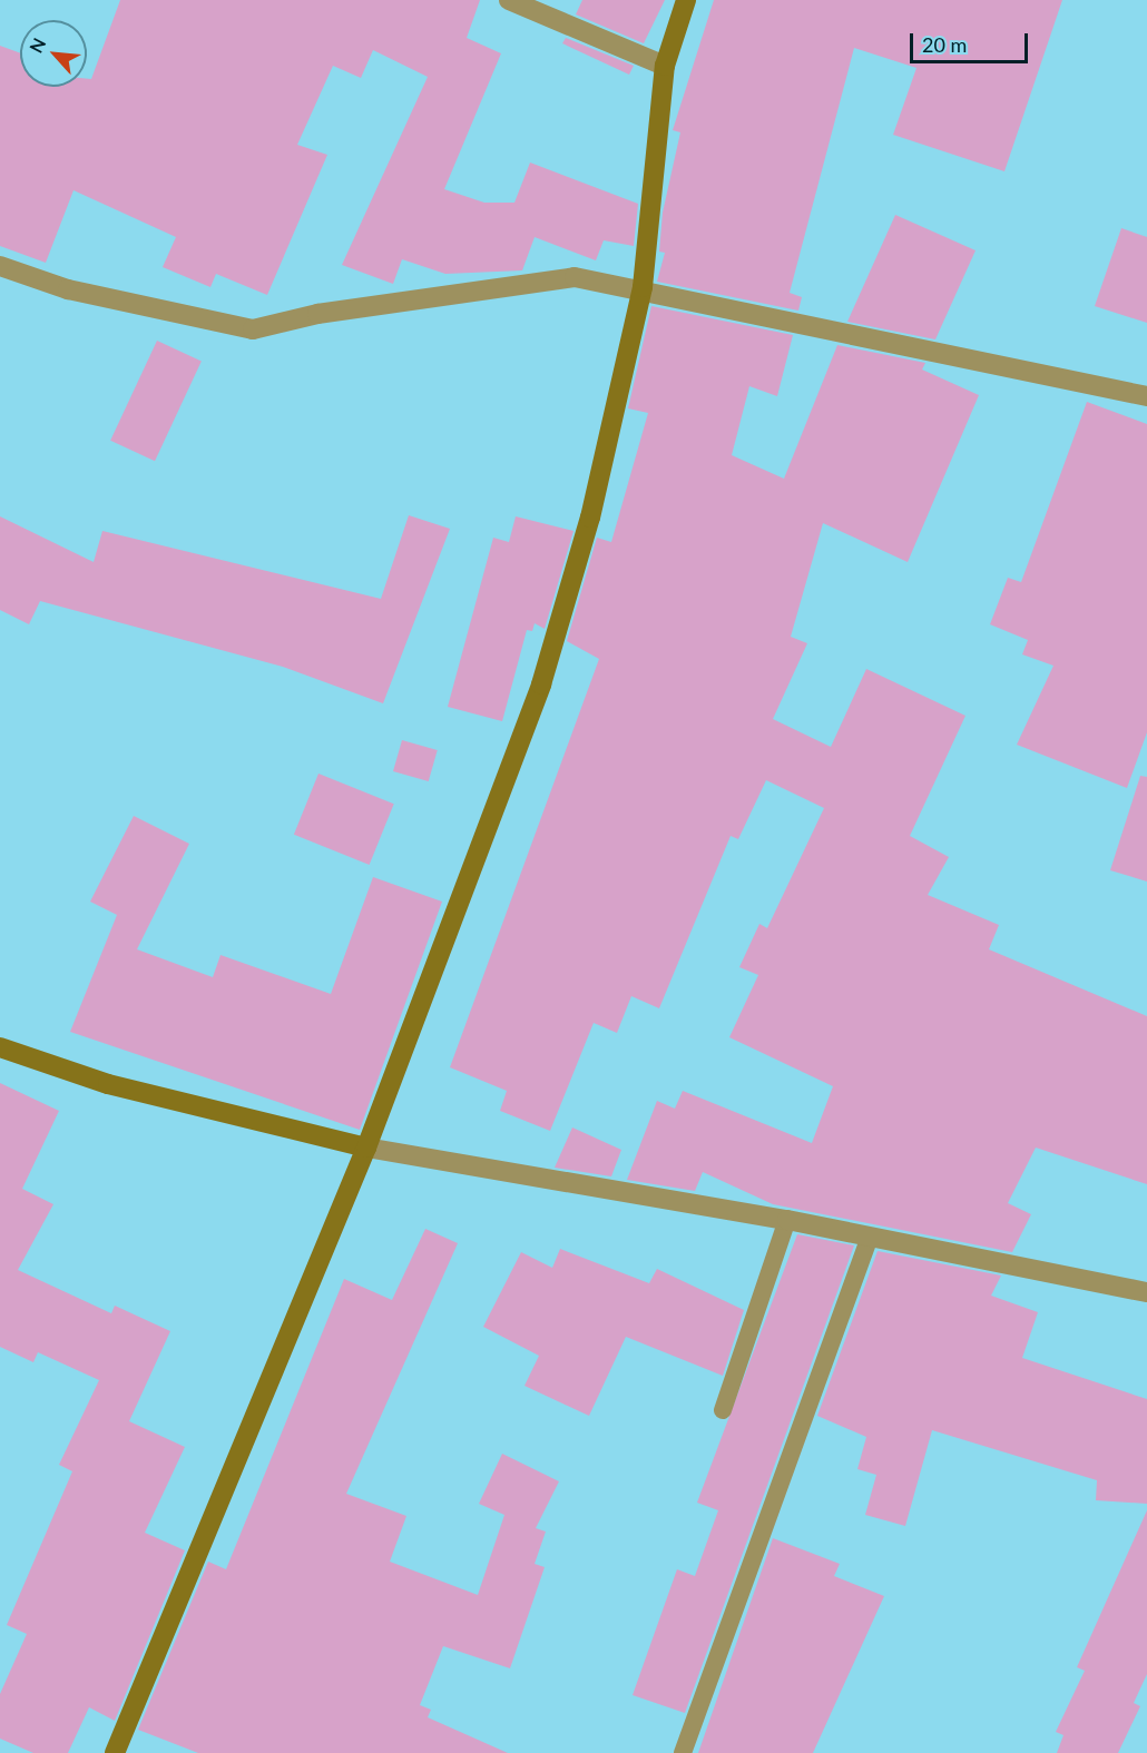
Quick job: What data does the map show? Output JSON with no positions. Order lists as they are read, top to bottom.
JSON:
{
  "scale_bar": "20 m",
  "north": "top left"
}
